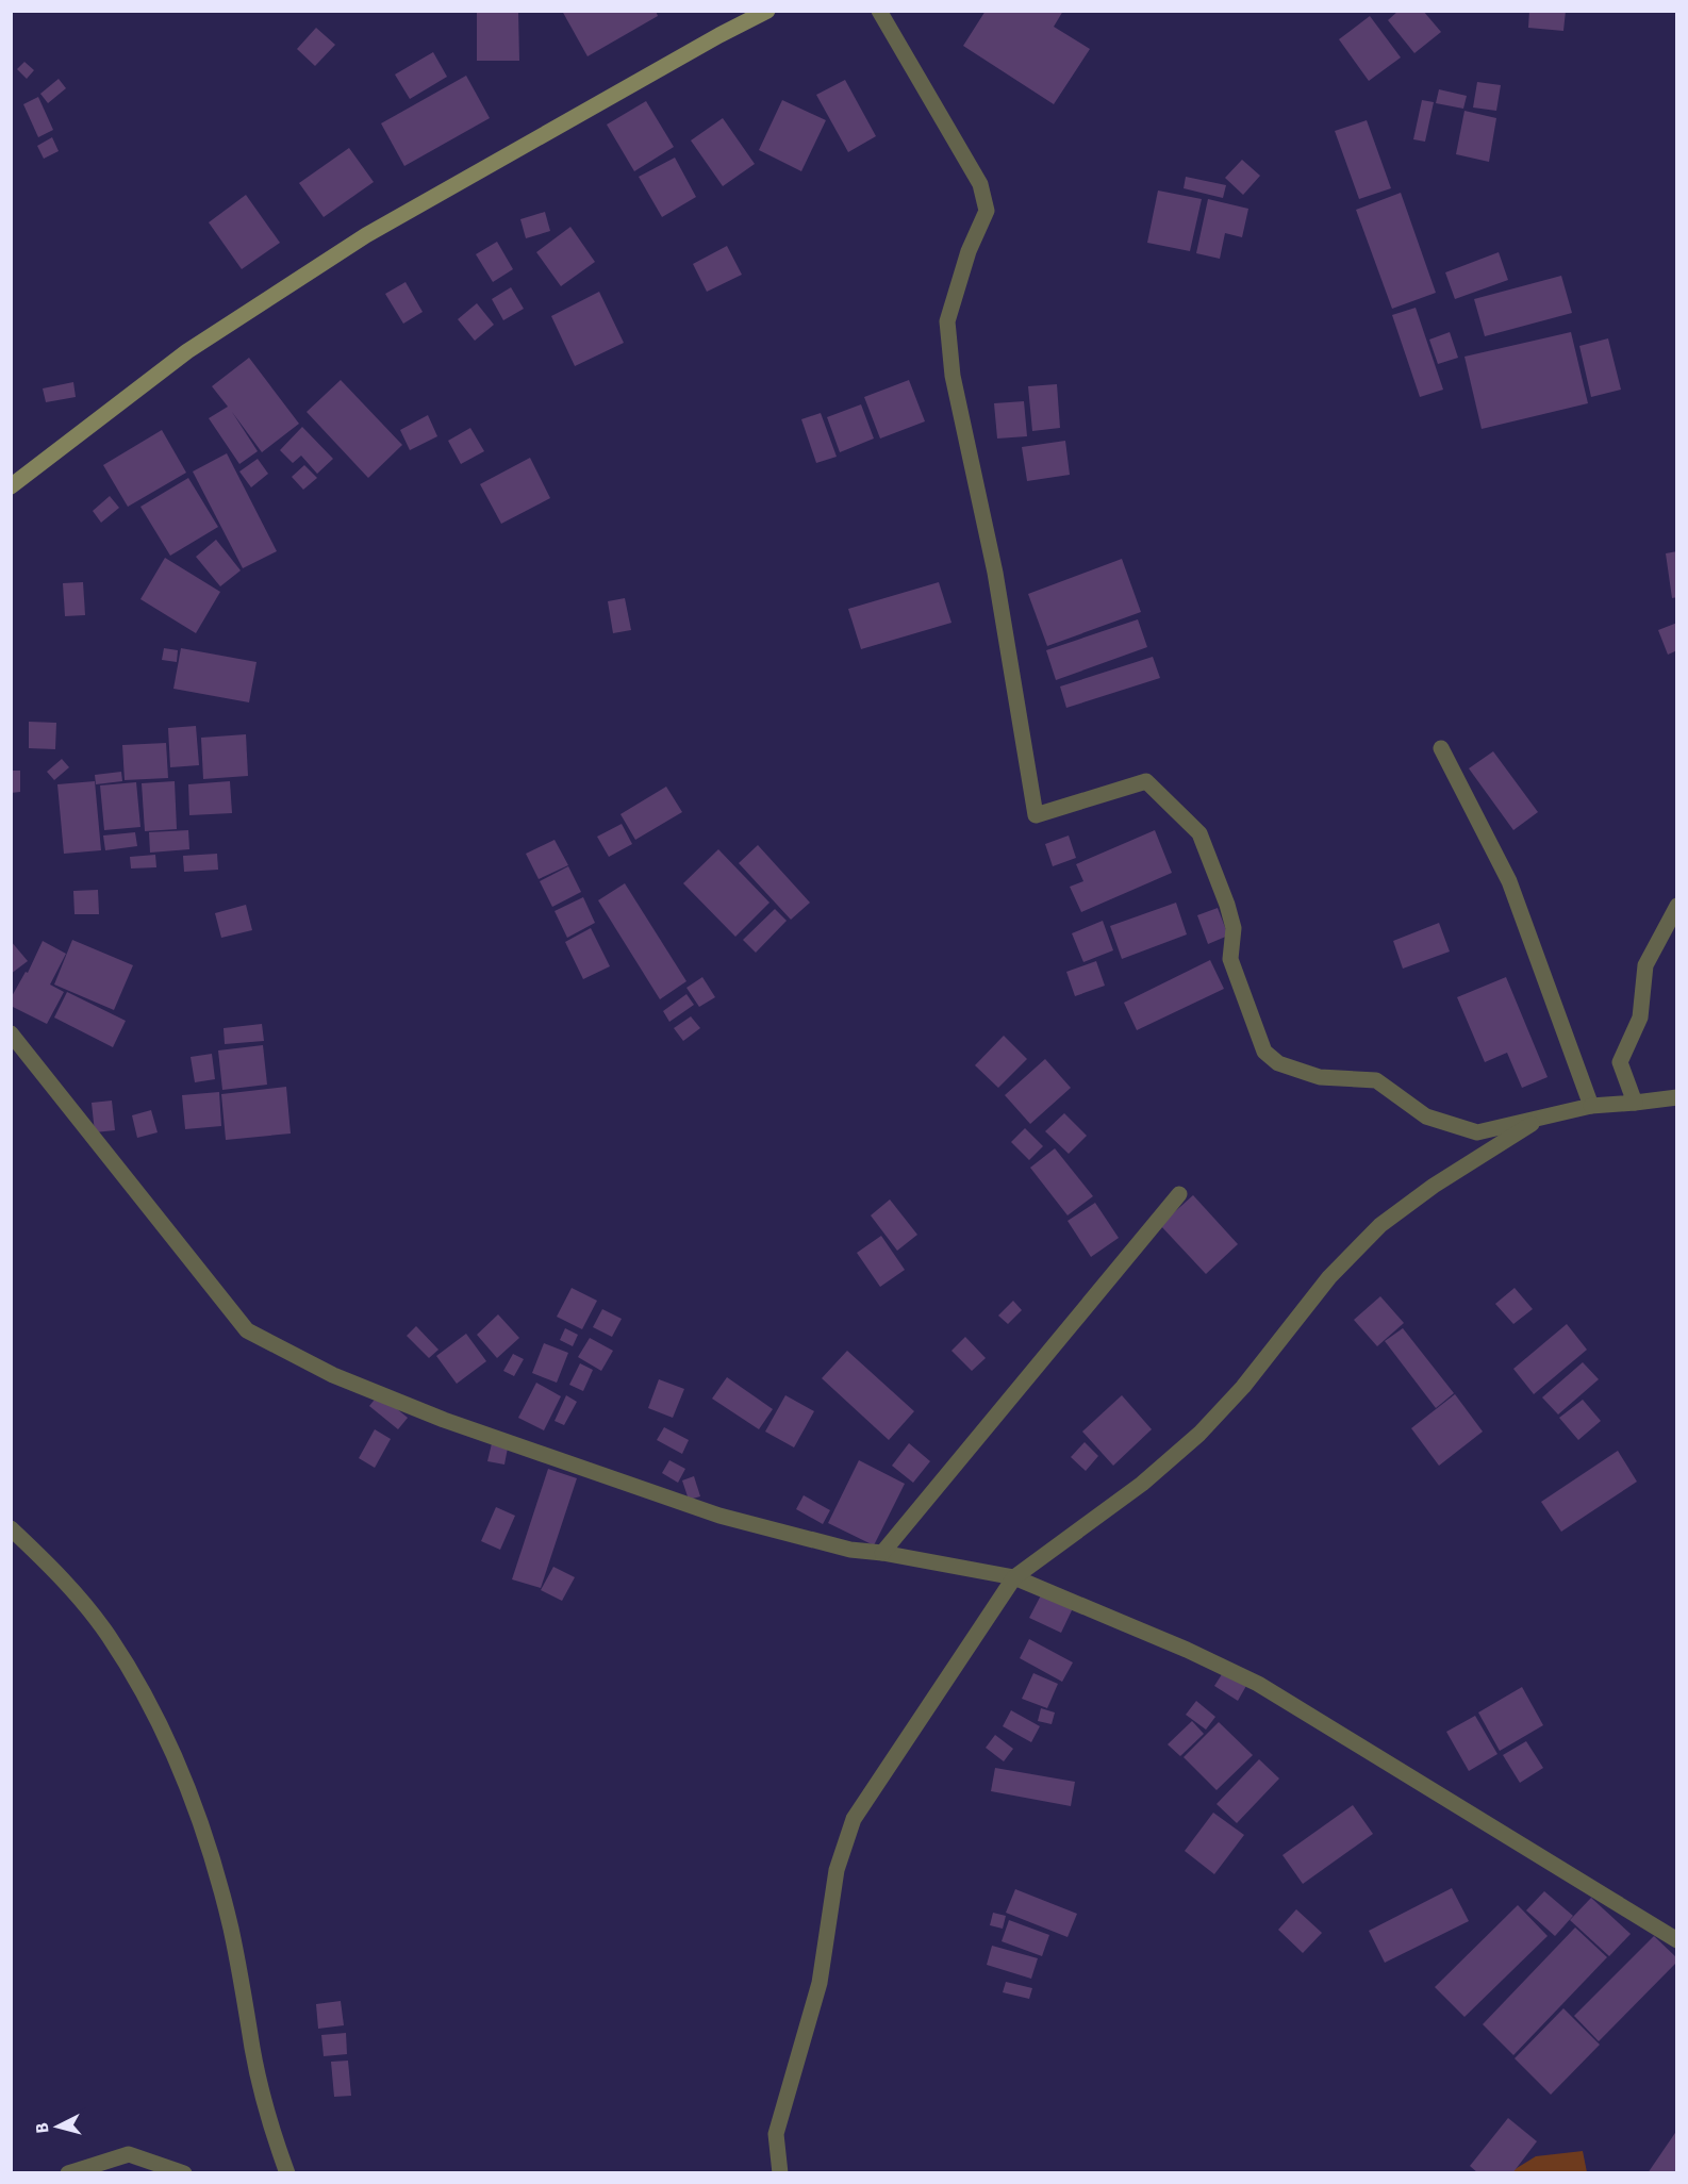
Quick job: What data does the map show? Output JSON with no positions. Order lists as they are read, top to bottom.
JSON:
{
  "north": "left"
}
